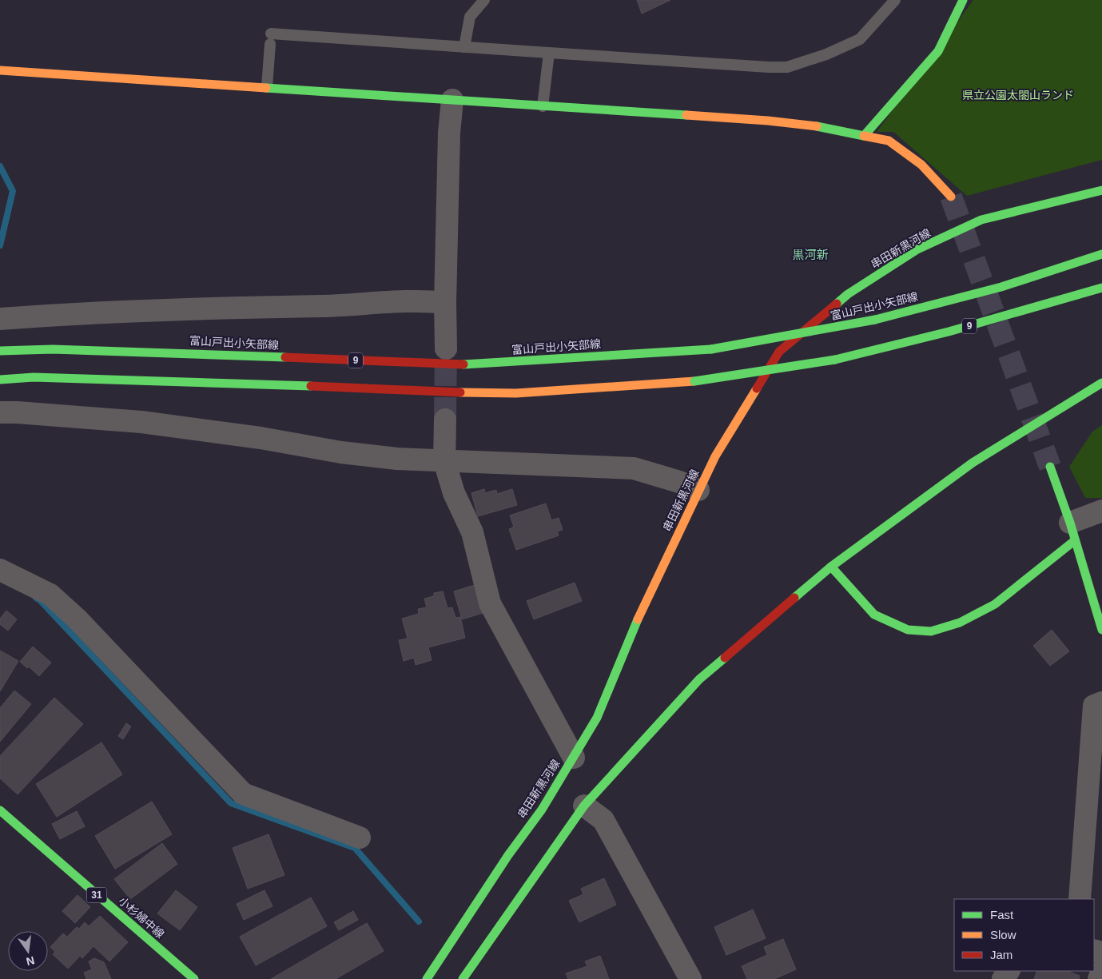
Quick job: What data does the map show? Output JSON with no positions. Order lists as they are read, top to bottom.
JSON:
{
  "streets": {
    "main road": [
      "串田新黒河線",
      "富山戸出小矢部線",
      "9",
      "31",
      "小杉婦中線"
    ]
  },
  "districts": ["黒河新"],
  "parks": ["県立公園太閤山ランド"],
  "legend": ["Fast", "Slow", "Jam"],
  "north": "bottom"
}
